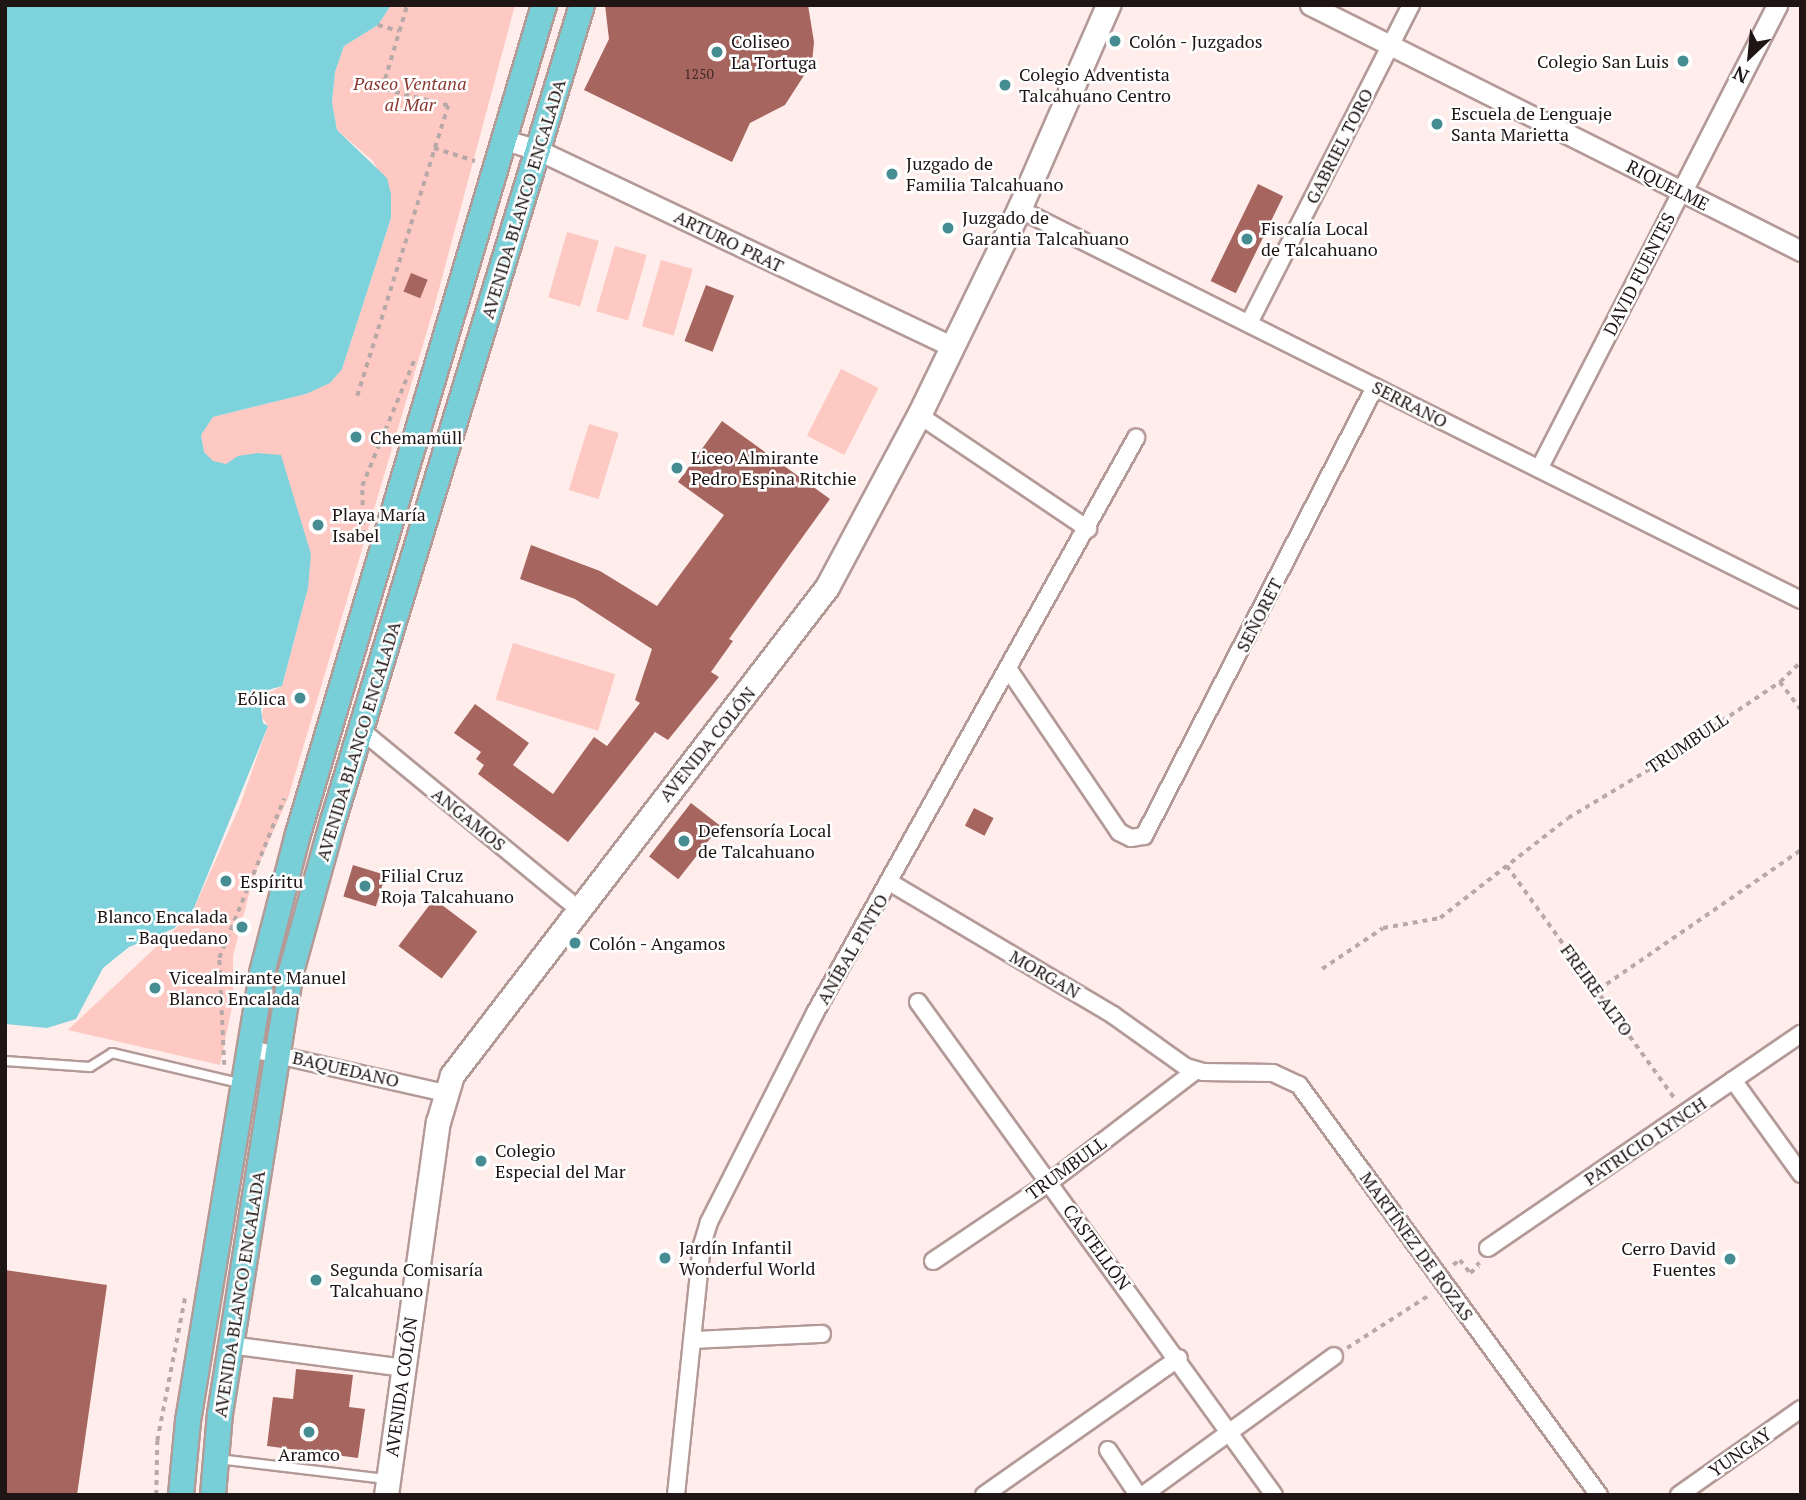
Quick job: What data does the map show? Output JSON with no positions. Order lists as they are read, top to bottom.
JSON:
{
  "streets": {
    "main road": ["AVENIDA BLANCO ENCALADA", "AVENIDA COLÓN"],
    "street": [
      "GABRIEL TORO",
      "RIQUELME",
      "ARTURO PRAT",
      "DAVID FUENTES",
      "SERRANO",
      "SEÑORET",
      "TRUMBULL",
      "ANGAMOS",
      "ANÍBAL PINTO",
      "MORGAN",
      "BAQUEDANO",
      "PATRICIO LYNCH",
      "MARTÍNEZ DE ROZAS",
      "CASTELLÓN",
      "YUNGAY"
    ],
    "path": ["FREIRE ALTO"]
  },
  "crossings": [
    ["GABRIEL TORO", "RIQUELME"],
    ["GABRIEL TORO", "SERRANO"],
    ["RIQUELME", "DAVID FUENTES"],
    ["AVENIDA BLANCO ENCALADA", "ARTURO PRAT"],
    ["AVENIDA BLANCO ENCALADA", "ANGAMOS"],
    ["AVENIDA BLANCO ENCALADA", "BAQUEDANO"],
    ["ARTURO PRAT", "AVENIDA COLÓN"],
    ["DAVID FUENTES", "SERRANO"],
    ["SERRANO", "SEÑORET"],
    ["SERRANO", "AVENIDA COLÓN"],
    ["SEÑORET", "ANÍBAL PINTO"],
    ["TRUMBULL", "MORGAN"],
    ["TRUMBULL", "FREIRE ALTO"],
    ["TRUMBULL", "MARTÍNEZ DE ROZAS"],
    ["TRUMBULL", "CASTELLÓN"],
    ["AVENIDA COLÓN", "ANGAMOS"],
    ["AVENIDA COLÓN", "BAQUEDANO"],
    ["ANÍBAL PINTO", "MORGAN"],
    ["MORGAN", "MARTÍNEZ DE ROZAS"],
    ["FREIRE ALTO", "PATRICIO LYNCH"]
  ],
  "parks": ["Paseo Ventana al Mar"],
  "places": [
    "Colón - Juzgados",
    "Coliseo La Tortuga",
    "Colegio San Luis",
    "Colegio Adventista Talcahuano Centro",
    "Escuela de Lenguaje Santa Marietta",
    "Juzgado de Familia Talcahuano",
    "Juzgado de Garantia Talcahuano",
    "Fiscalía Local de Talcahuano",
    "Chemamüll",
    "Liceo Almirante Pedro Espina Ritchie",
    "Playa María Isabel",
    "Eólica",
    "Defensoría Local de Talcahuano",
    "Espíritu",
    "Filial Cruz Roja Talcahuano",
    "Blanco Encalada - Baquedano",
    "Colón - Angamos",
    "Vicealmirante Manuel Blanco Encalada",
    "Colegio Especial del Mar",
    "Jardín Infantil Wonderful World",
    "Cerro David Fuentes",
    "Segunda Comisaría Talcahuano",
    "Aramco"
  ],
  "house_numbers": ["1250"],
  "north": "bottom left"
}
